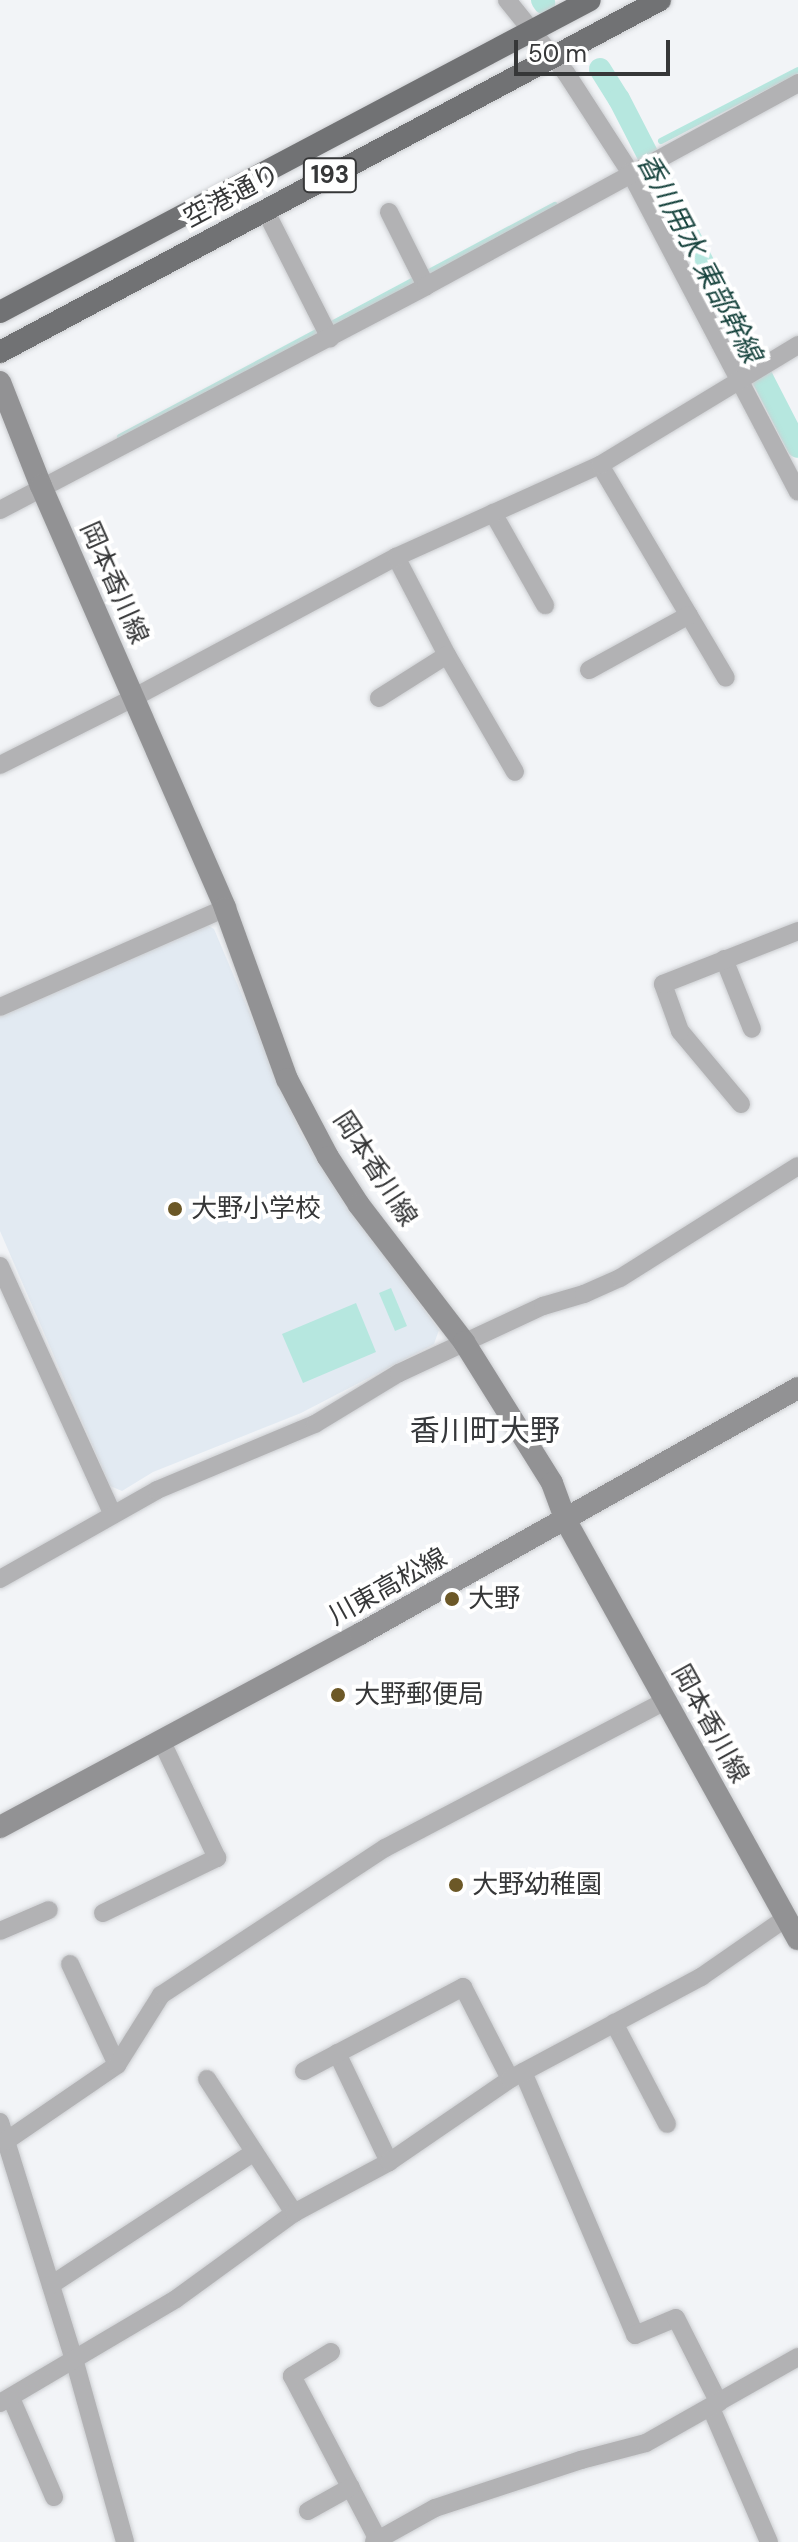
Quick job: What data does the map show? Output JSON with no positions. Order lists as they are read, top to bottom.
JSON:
{
  "streets": {
    "highway": ["193", "空港通り"],
    "main road": ["岡本香川線", "川東高松線"]
  },
  "crossings": [
    ["岡本香川線", "川東高松線"]
  ],
  "districts": ["香川町大野"],
  "water": ["香川用水 東部幹線"],
  "places": [
    "大野小学校",
    "大野",
    "大野郵便局",
    "大野幼稚園"
  ],
  "scale_bar": "50 m"
}
